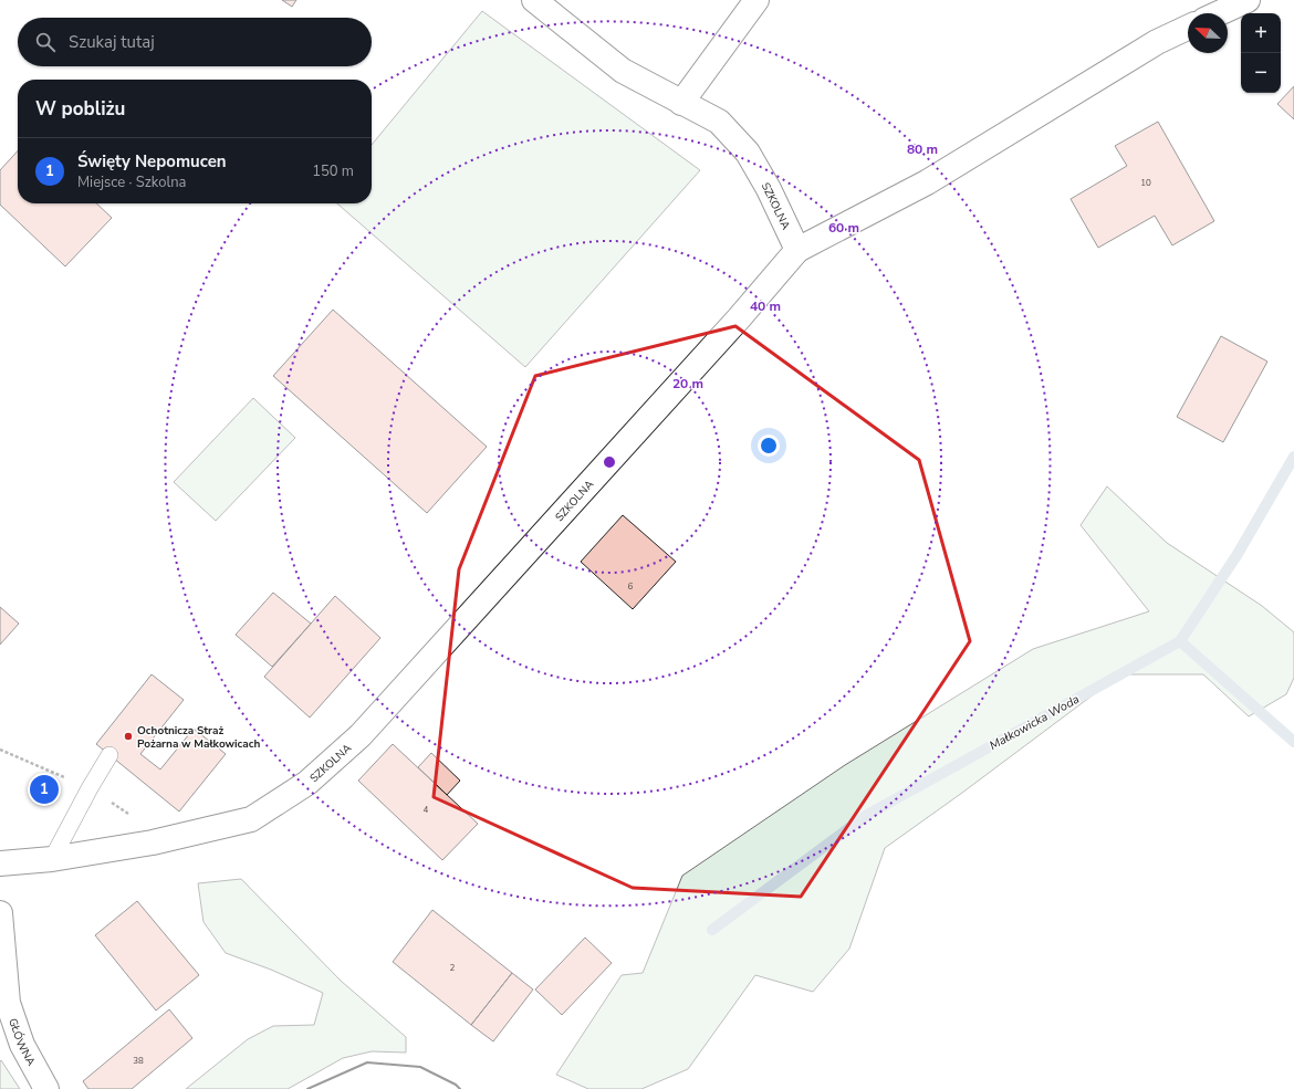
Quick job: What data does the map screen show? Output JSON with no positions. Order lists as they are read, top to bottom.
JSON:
{
  "streets": {
    "street": ["SZKOLNA", "GŁÓWNA"]
  },
  "water": ["Małkowicka Woda"],
  "places": ["Ochotnicza Straż Pożarna w Małkowicach"],
  "house_numbers": [
    "10",
    "6",
    "4",
    "2",
    "38"
  ],
  "north": "top left",
  "page": {
    "map_buttons": ["+", "−"],
    "search": "Szukaj tutaj",
    "heading": "W pobliżu",
    "list": [
      {
        "mark": "1",
        "name": "Święty Nepomucen",
        "note": "Miejsce · Szkolna",
        "value": "150 m"
      }
    ],
    "pins": "1"
  },
  "rings": [
    "80 m",
    "60 m",
    "40 m",
    "20 m"
  ]
}
